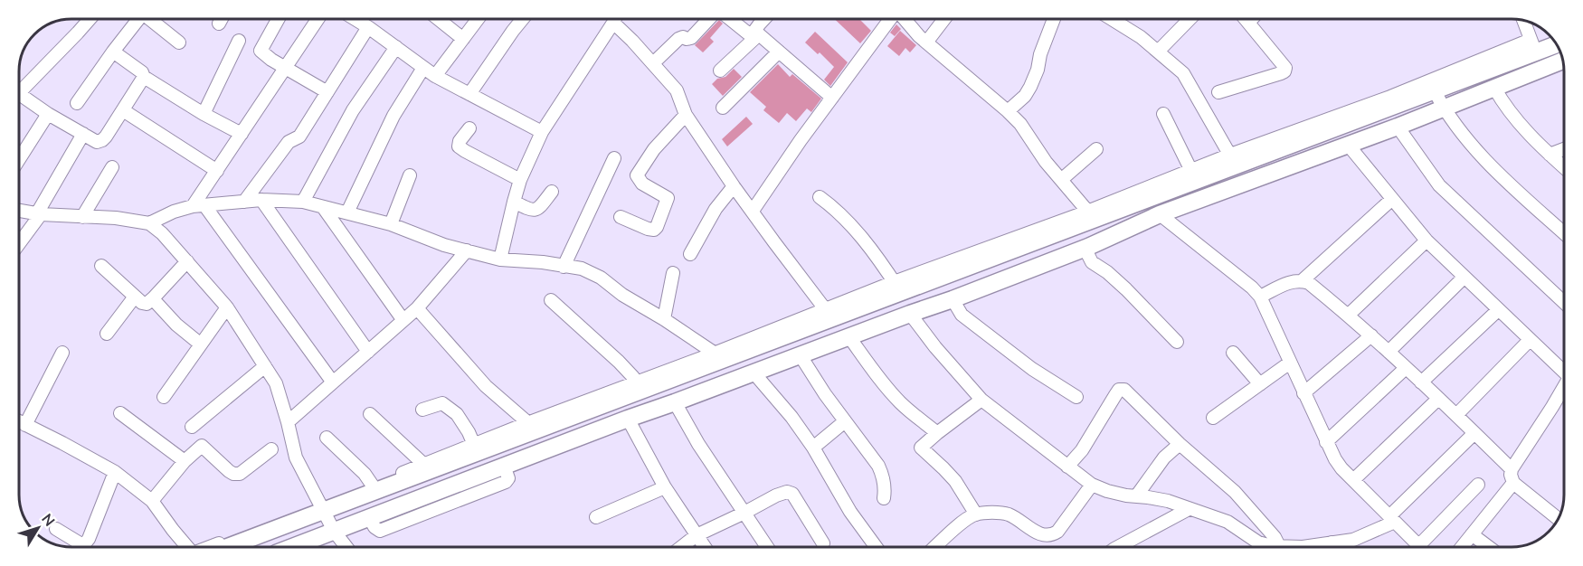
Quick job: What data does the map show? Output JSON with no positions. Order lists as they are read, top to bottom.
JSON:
{
  "north": "top right"
}
